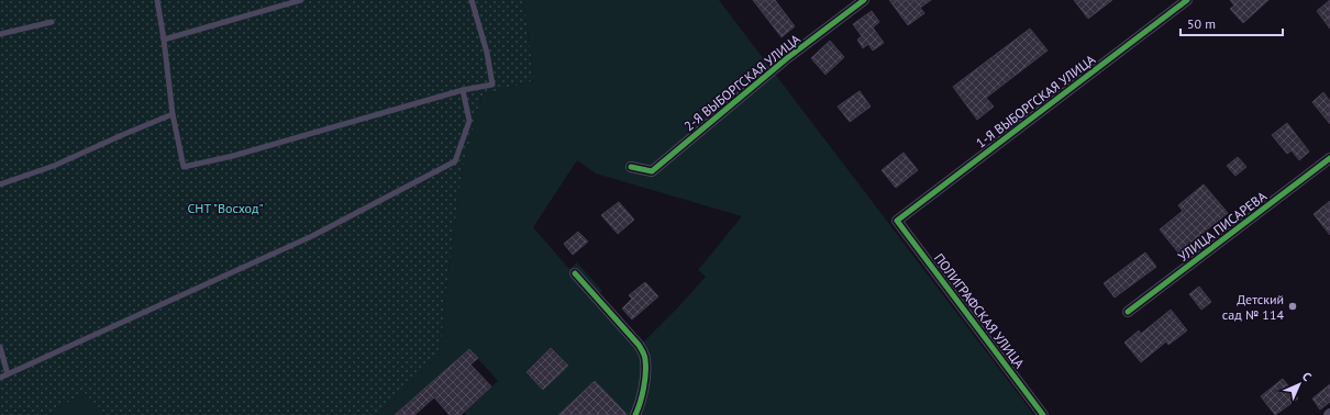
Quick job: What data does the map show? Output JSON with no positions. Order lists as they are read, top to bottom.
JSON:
{
  "streets": {
    "street": [
      "2-Я ВЫБОРГСКАЯ УЛИЦА",
      "1-Я ВЫБОРГСКАЯ УЛИЦА",
      "УЛИЦА ПИСАРЕВА",
      "ПОЛИГРАФСКАЯ УЛИЦА"
    ]
  },
  "crossings": [
    ["1-Я ВЫБОРГСКАЯ УЛИЦА", "ПОЛИГРАФСКАЯ УЛИЦА"]
  ],
  "parks": ["СНТ \"Восход\""],
  "places": ["Детский сад № 114"],
  "scale_bar": "50 m",
  "north": "top right"
}
